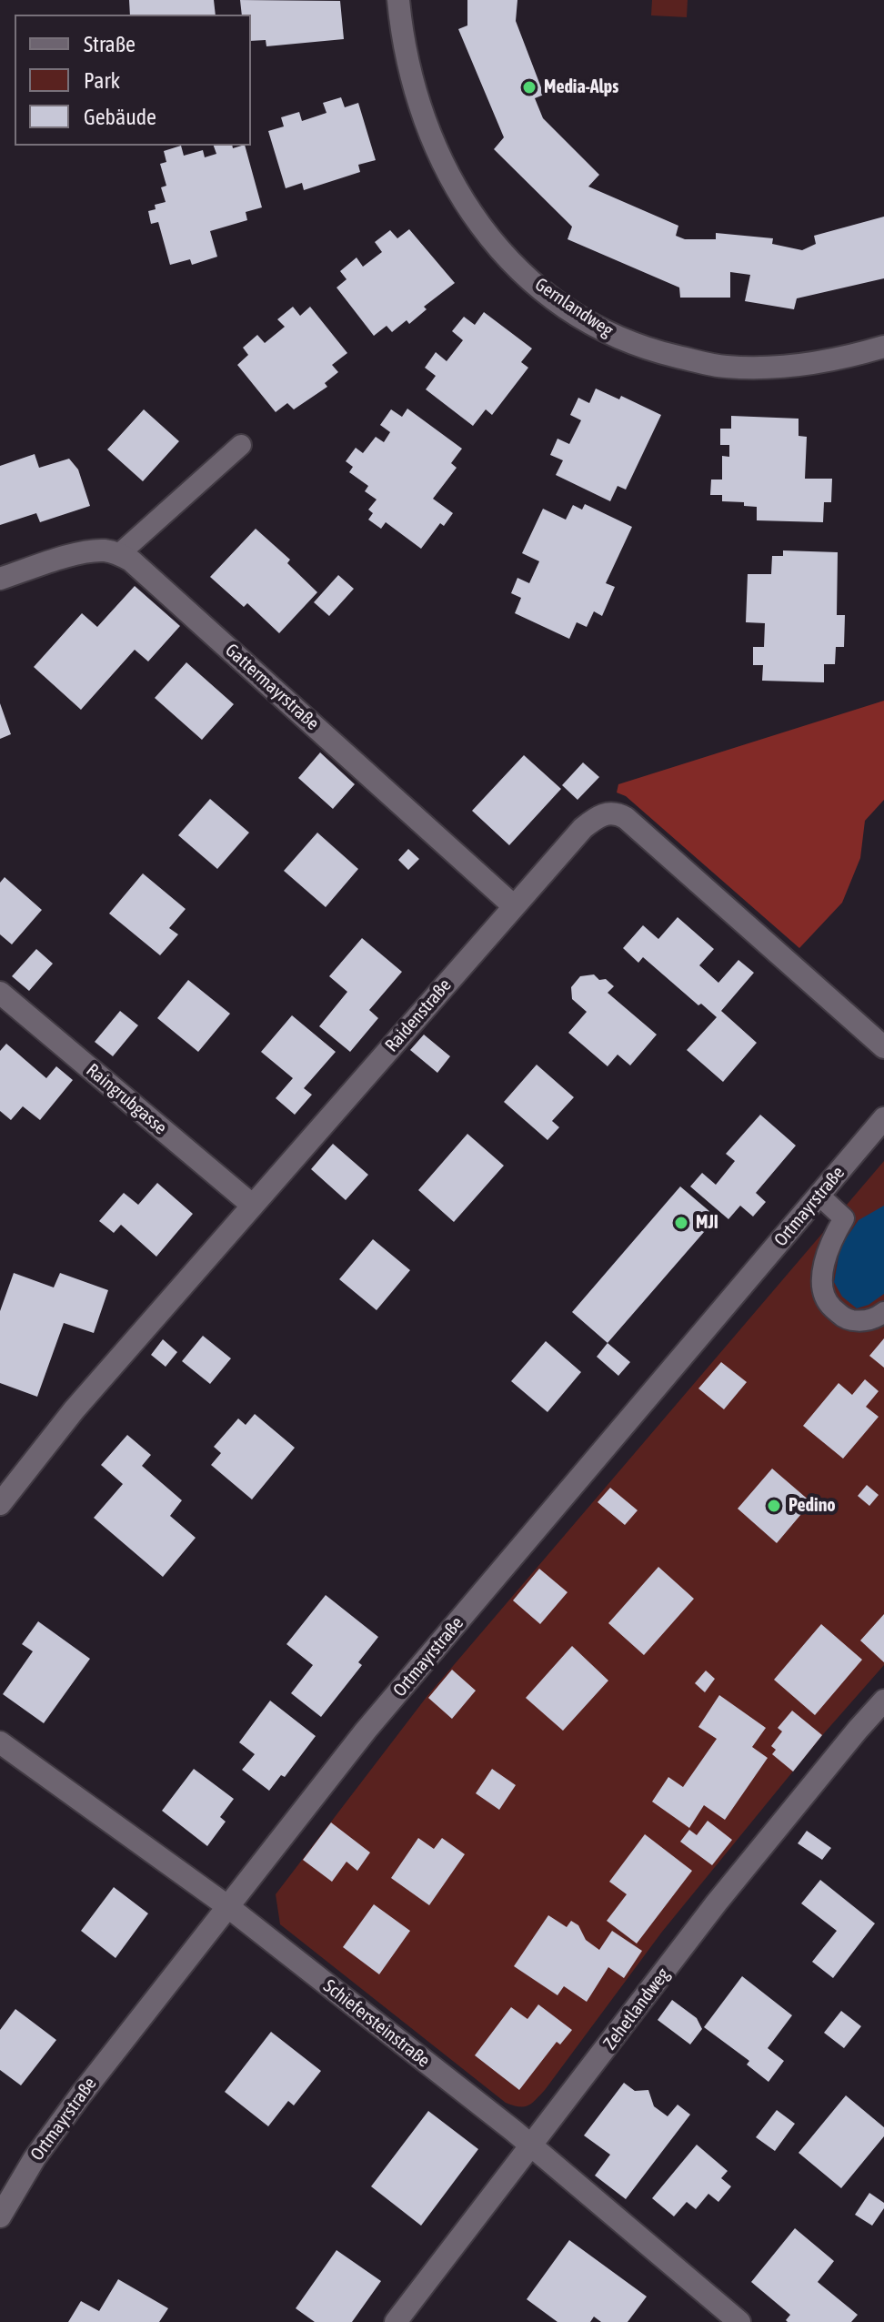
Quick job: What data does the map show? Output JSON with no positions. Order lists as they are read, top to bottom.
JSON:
{
  "streets": {
    "street": [
      "Gernlandweg",
      "Gattermayrstraße",
      "Raidenstraße",
      "Raingrubgasse",
      "Ortmayrstraße",
      "Zehetlandweg",
      "Schiefersteinstraße"
    ]
  },
  "crossings": [
    ["Gattermayrstraße", "Raidenstraße"],
    ["Raidenstraße", "Raingrubgasse"],
    ["Ortmayrstraße", "Schiefersteinstraße"],
    ["Zehetlandweg", "Schiefersteinstraße"]
  ],
  "places": ["Media-Alps", "MJI", "Pedino"],
  "legend": ["Straße", "Park", "Gebäude"]
}
